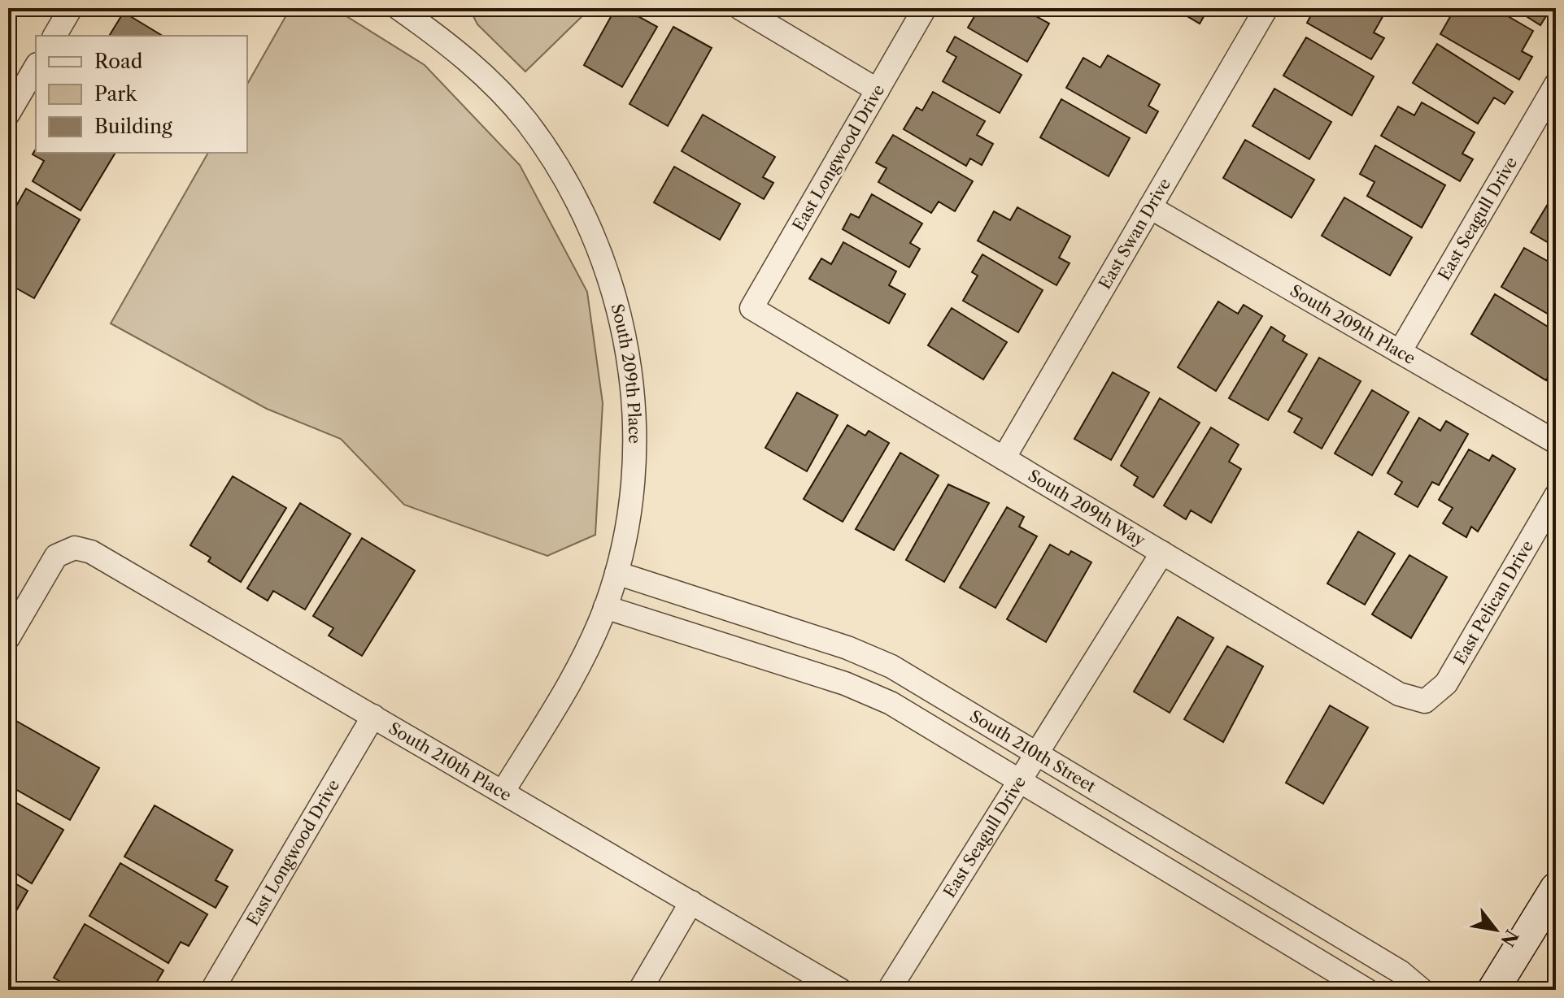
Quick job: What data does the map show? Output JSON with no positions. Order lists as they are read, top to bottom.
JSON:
{
  "streets": {
    "street": [
      "East Longwood Drive",
      "East Seagull Drive",
      "East Swan Drive",
      "South 209th Place",
      "South 209th Way",
      "East Pelican Drive",
      "South 210th Street",
      "South 210th Place"
    ]
  },
  "crossings": [
    ["East Longwood Drive", "South 209th Way"],
    ["East Longwood Drive", "South 210th Place"],
    ["East Seagull Drive", "South 209th Place"],
    ["East Seagull Drive", "South 209th Way"],
    ["East Seagull Drive", "South 210th Street"],
    ["East Swan Drive", "South 209th Place"],
    ["East Swan Drive", "South 209th Way"],
    ["South 209th Place", "South 210th Street"],
    ["South 209th Place", "South 210th Place"],
    ["South 209th Way", "East Pelican Drive"]
  ],
  "legend": ["Road", "Park", "Building"],
  "north": "bottom right"
}
